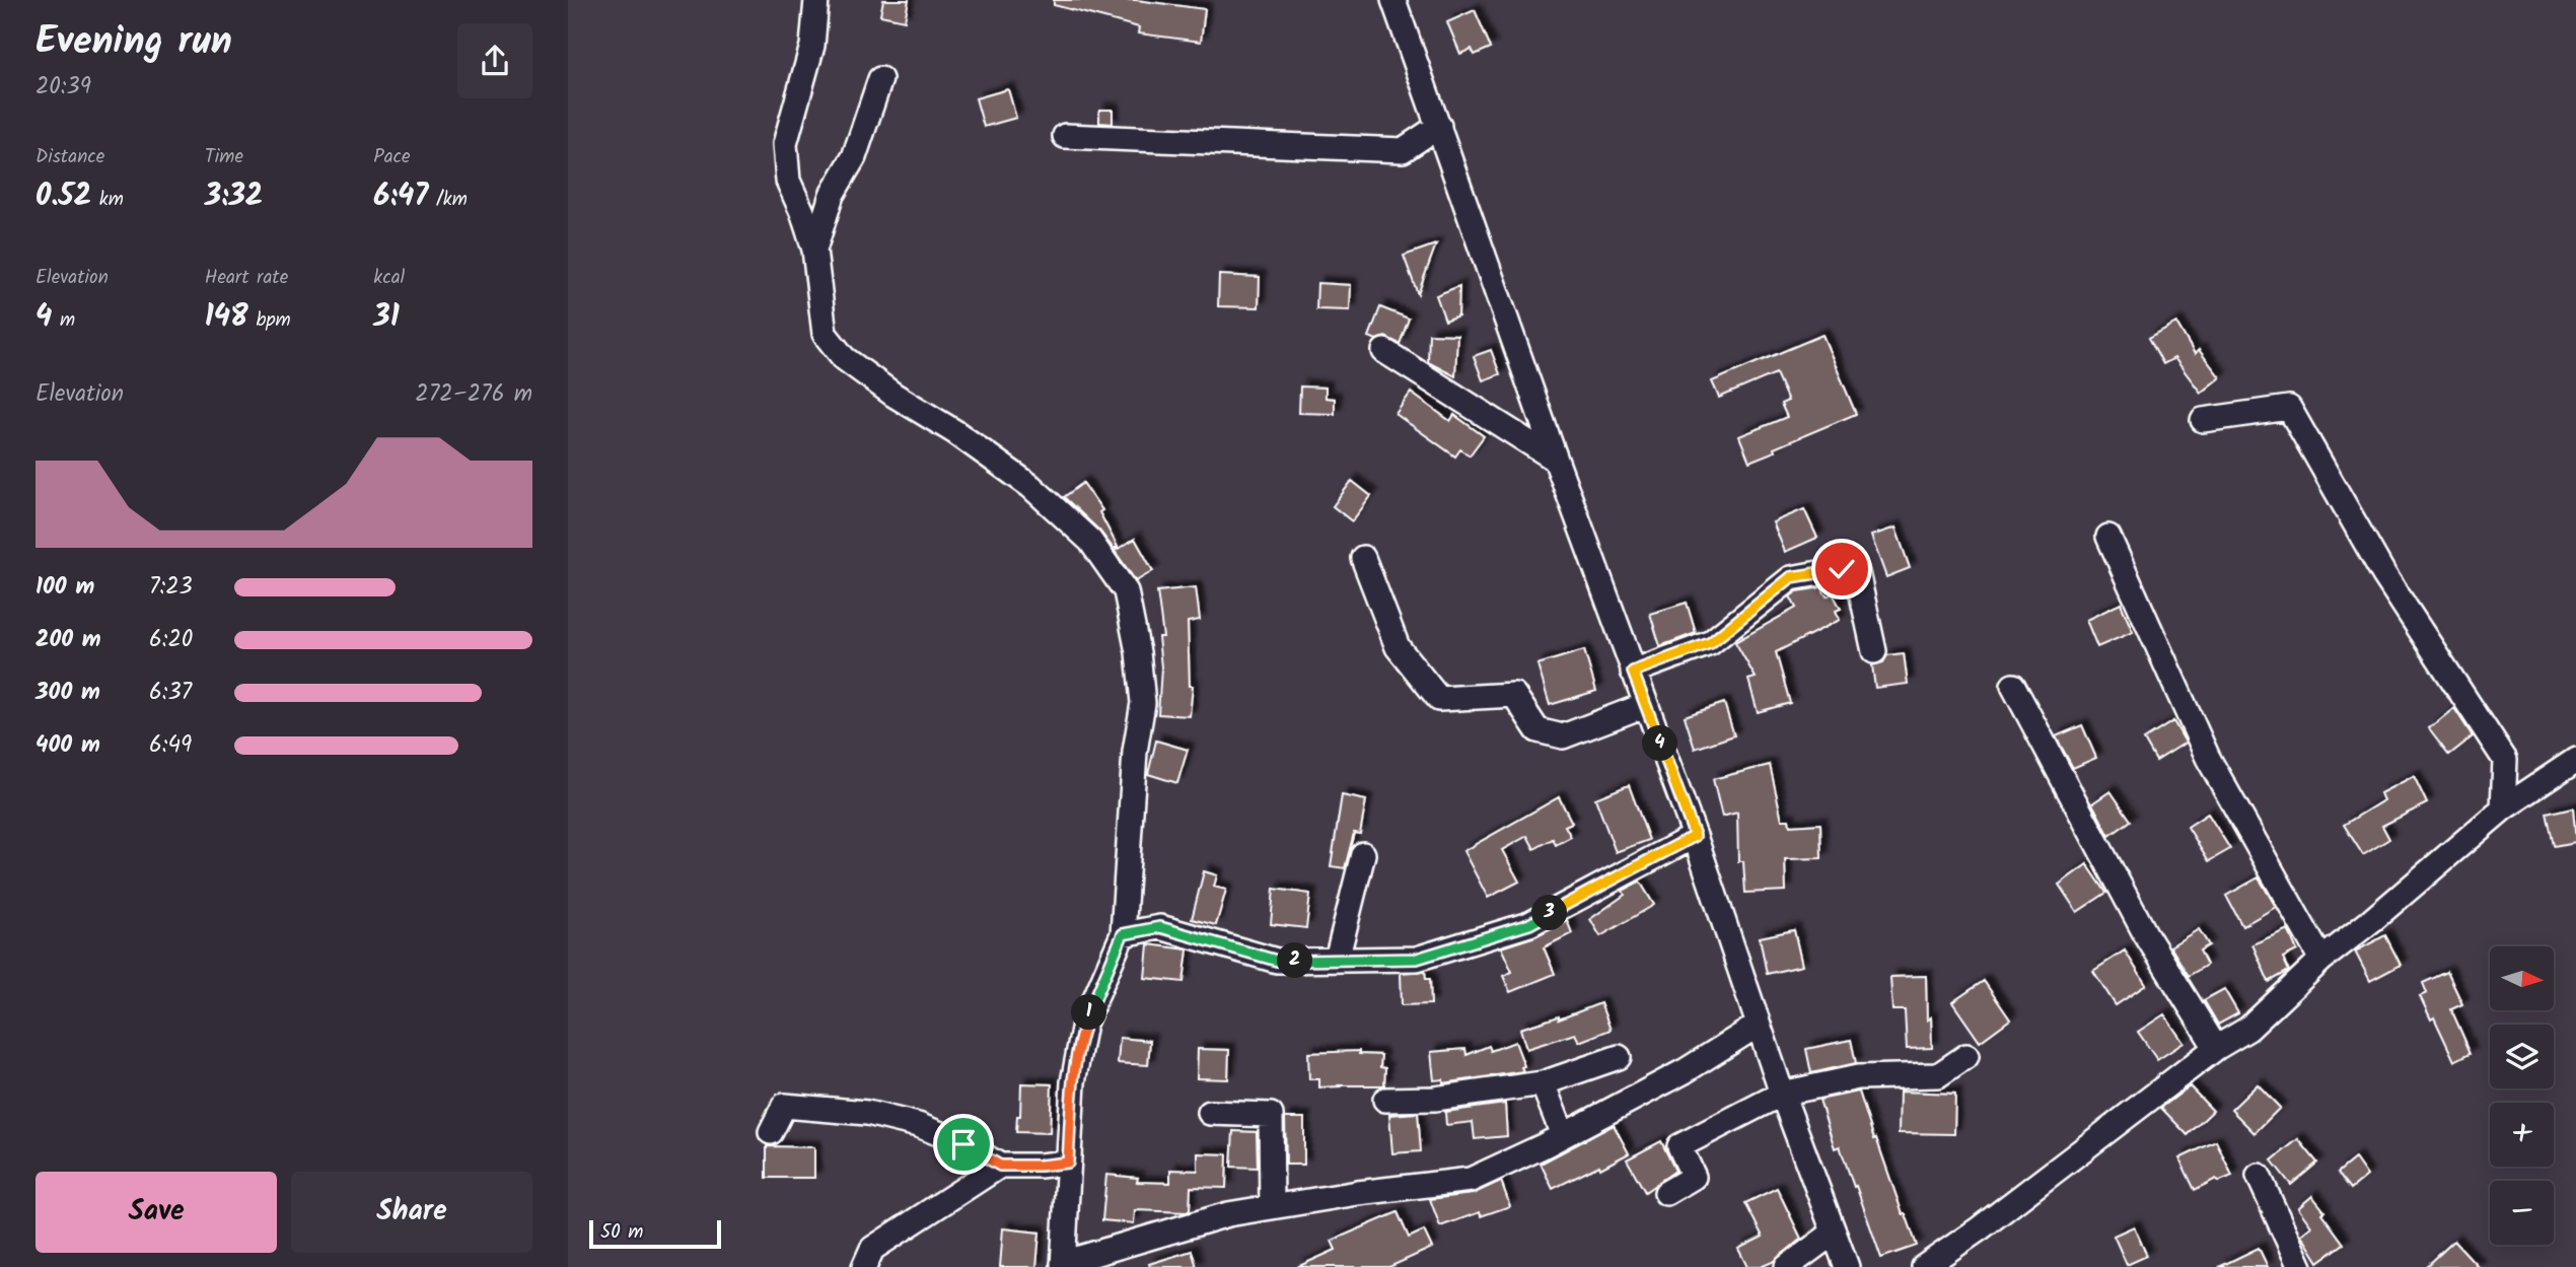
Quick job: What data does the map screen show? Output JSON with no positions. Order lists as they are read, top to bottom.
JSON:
{
  "scale_bar": "50 m",
  "north": "right",
  "page": {
    "heading": ["Evening run", "20:39"],
    "stats": [
      ["Distance", "0.52 km"],
      ["Time", "3:32"],
      ["Pace", "6:47 /km"],
      ["Elevation", "4 m"],
      ["Heart rate", "148 bpm"],
      ["kcal", "31"]
    ],
    "chart": ["Elevation", "272–276 m"],
    "list": [
      {
        "name": "100 m",
        "note": "7:23"
      },
      {
        "name": "200 m",
        "note": "6:20"
      },
      {
        "name": "300 m",
        "note": "6:37"
      },
      {
        "name": "400 m",
        "note": "6:49"
      }
    ],
    "pins": [
      "4",
      "3",
      "2",
      "1"
    ],
    "map_buttons": ["+", "−"],
    "buttons": ["Save", "Share"],
    "scale": "50 m"
  }
}
